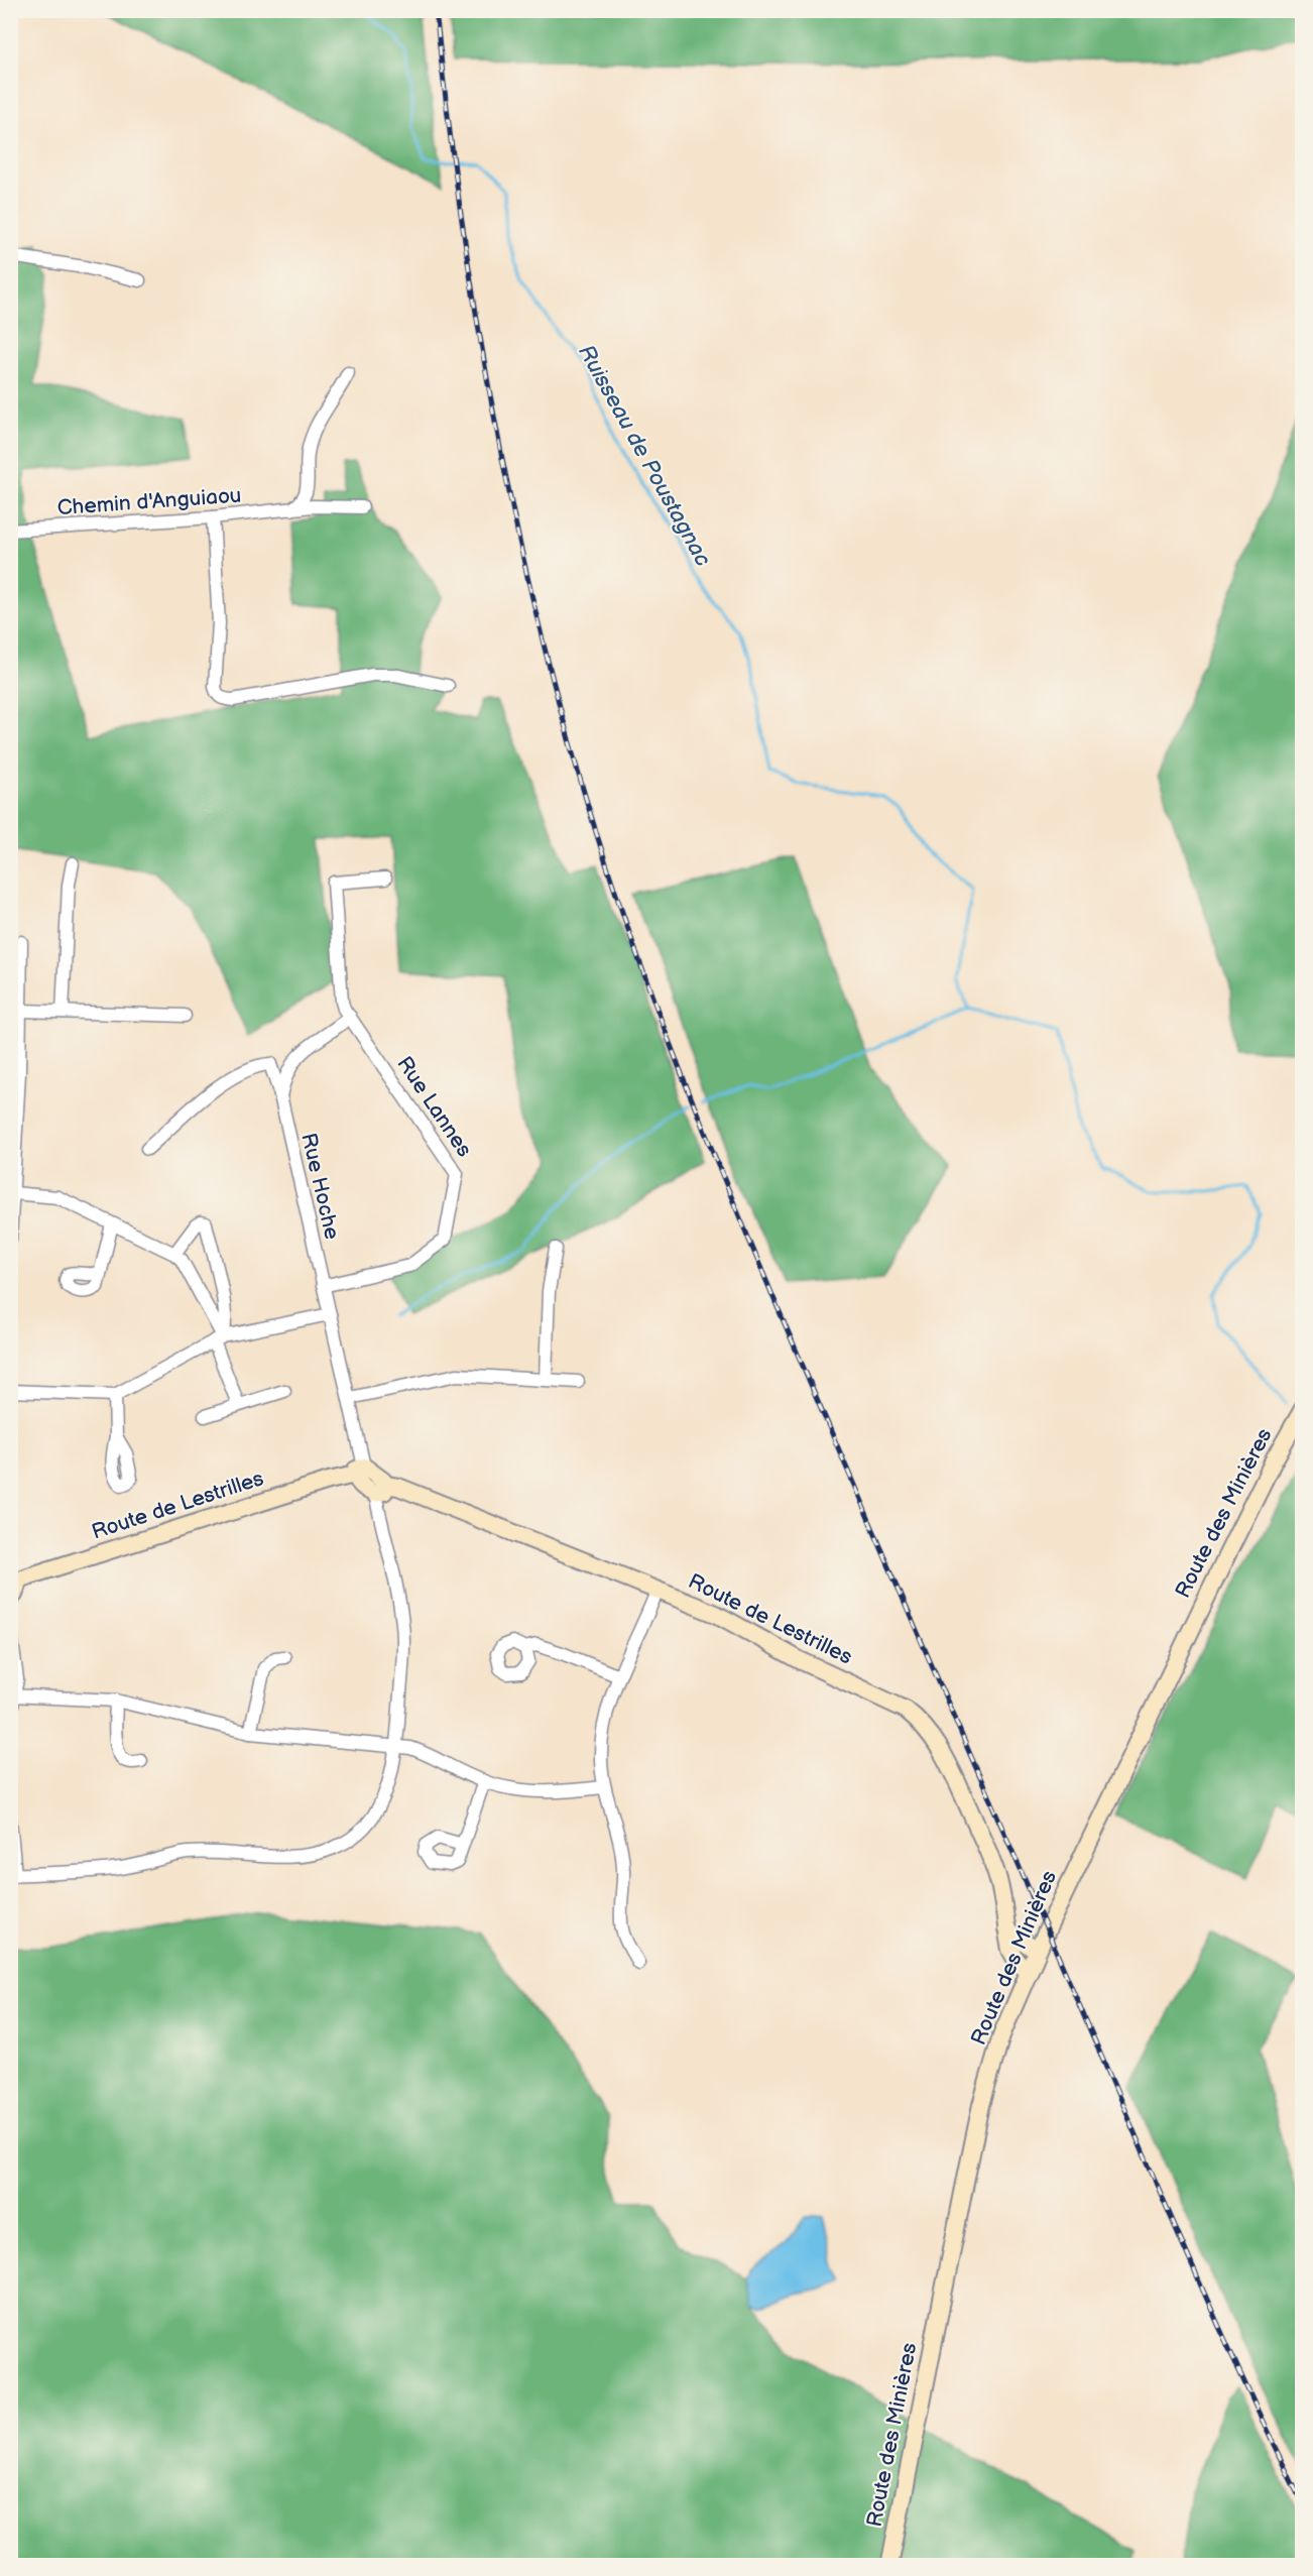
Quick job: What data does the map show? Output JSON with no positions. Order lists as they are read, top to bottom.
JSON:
{
  "streets": {
    "street": [
      "Chemin d'Anguiaou",
      "Rue Lannes",
      "Rue Hoche",
      "Route de Lestrilles",
      "Route des Minières"
    ]
  },
  "crossings": [
    ["Rue Lannes", "Rue Hoche"],
    ["Rue Hoche", "Route de Lestrilles"],
    ["Route de Lestrilles", "Route des Minières"]
  ],
  "water": ["Ruisseau de Poustagnac"]
}
